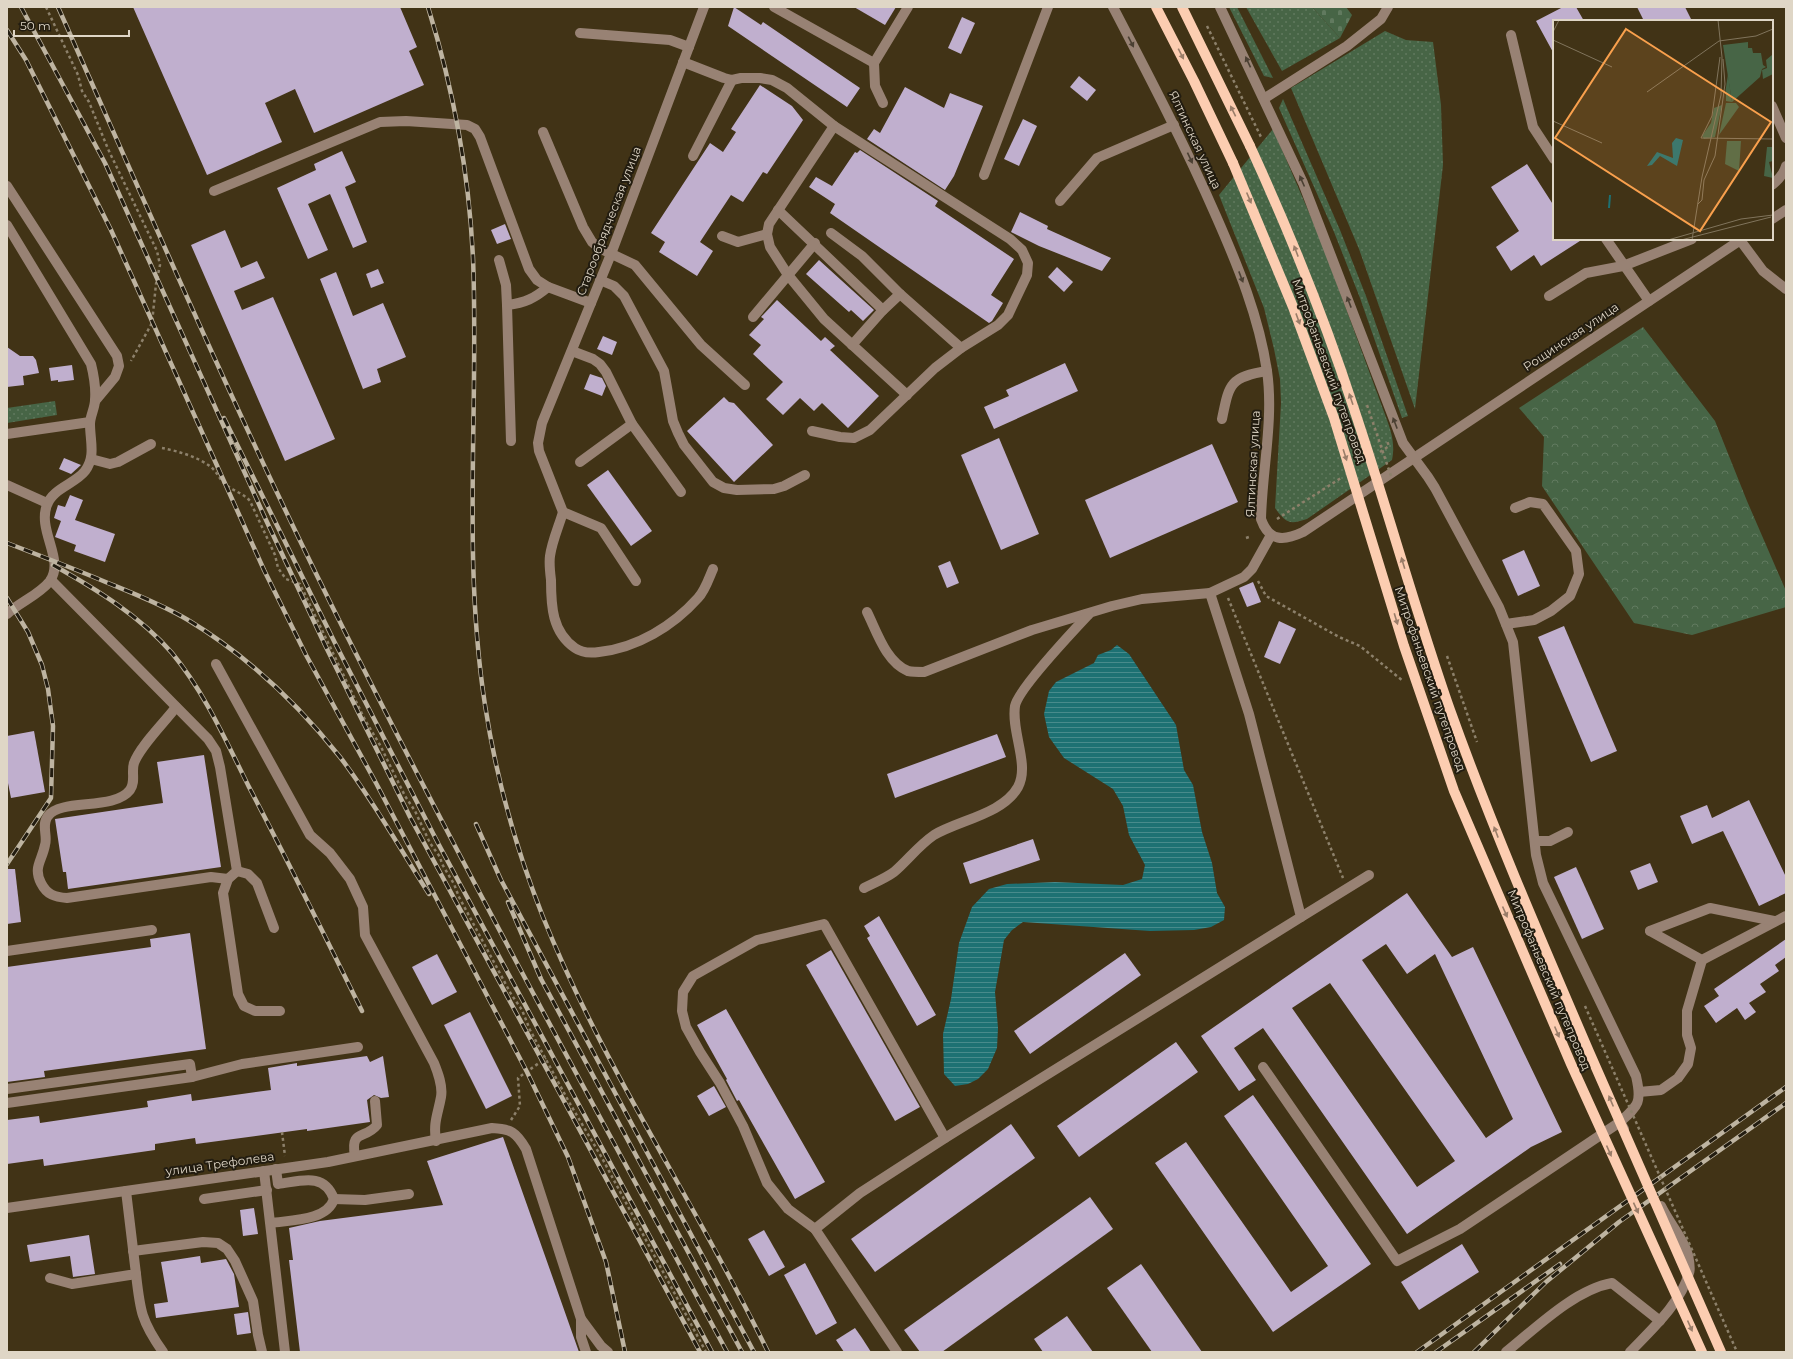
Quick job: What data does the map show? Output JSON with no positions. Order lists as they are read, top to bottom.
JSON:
{
  "streets": {
    "main road": ["Митрофаньевский путепровод"],
    "street": [
      "Ялтинская улица",
      "Старообрядческая улица",
      "Рощинская улица",
      "улица Трефолева"
    ]
  },
  "one_way": ["Ялтинская улица"],
  "scale_bar": "50 m"
}
